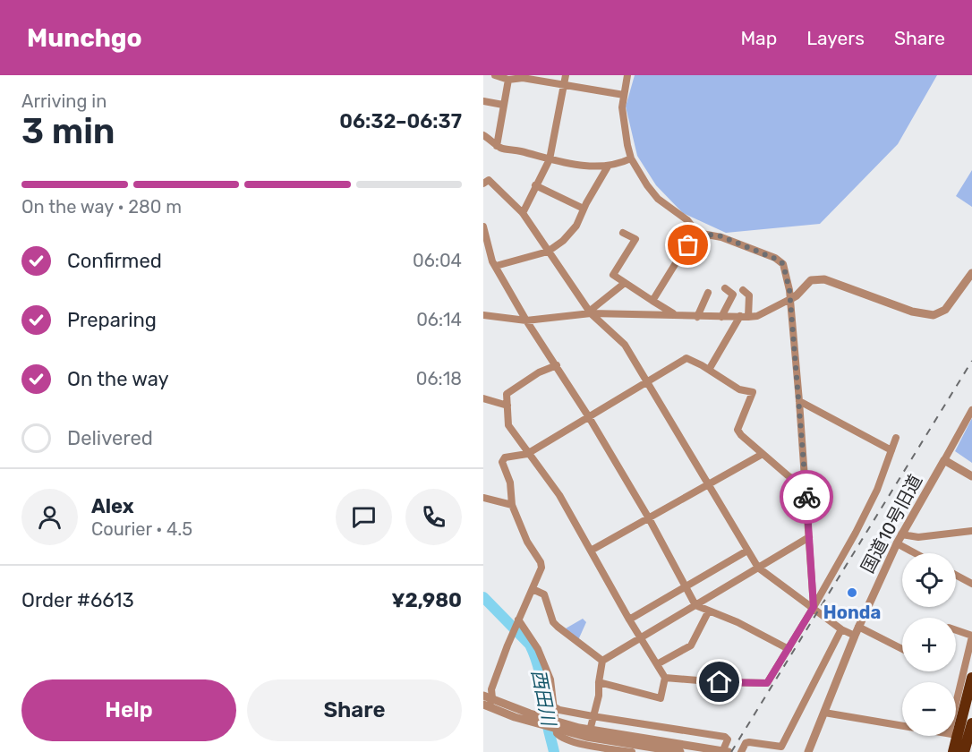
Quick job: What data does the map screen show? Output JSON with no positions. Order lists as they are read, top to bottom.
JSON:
{
  "streets": {
    "street": ["国道10号旧道"]
  },
  "water": ["西田川"],
  "places": ["Honda"],
  "page": {
    "header": "Munchgo",
    "nav": ["Map", "Layers", "Share"],
    "heading": ["3 min", "Arriving in", "06:32–06:37"],
    "panel": [
      "Alex",
      "Courier · 4.5",
      "Order #6613",
      "¥2,980"
    ],
    "bar": "On the way · 280 m",
    "list": [
      ["Confirmed", "06:04"],
      ["Preparing", "06:14"],
      ["On the way", "06:18"],
      "Delivered"
    ],
    "map_buttons": ["+", "−"],
    "buttons": ["Help", "Share"]
  }
}
